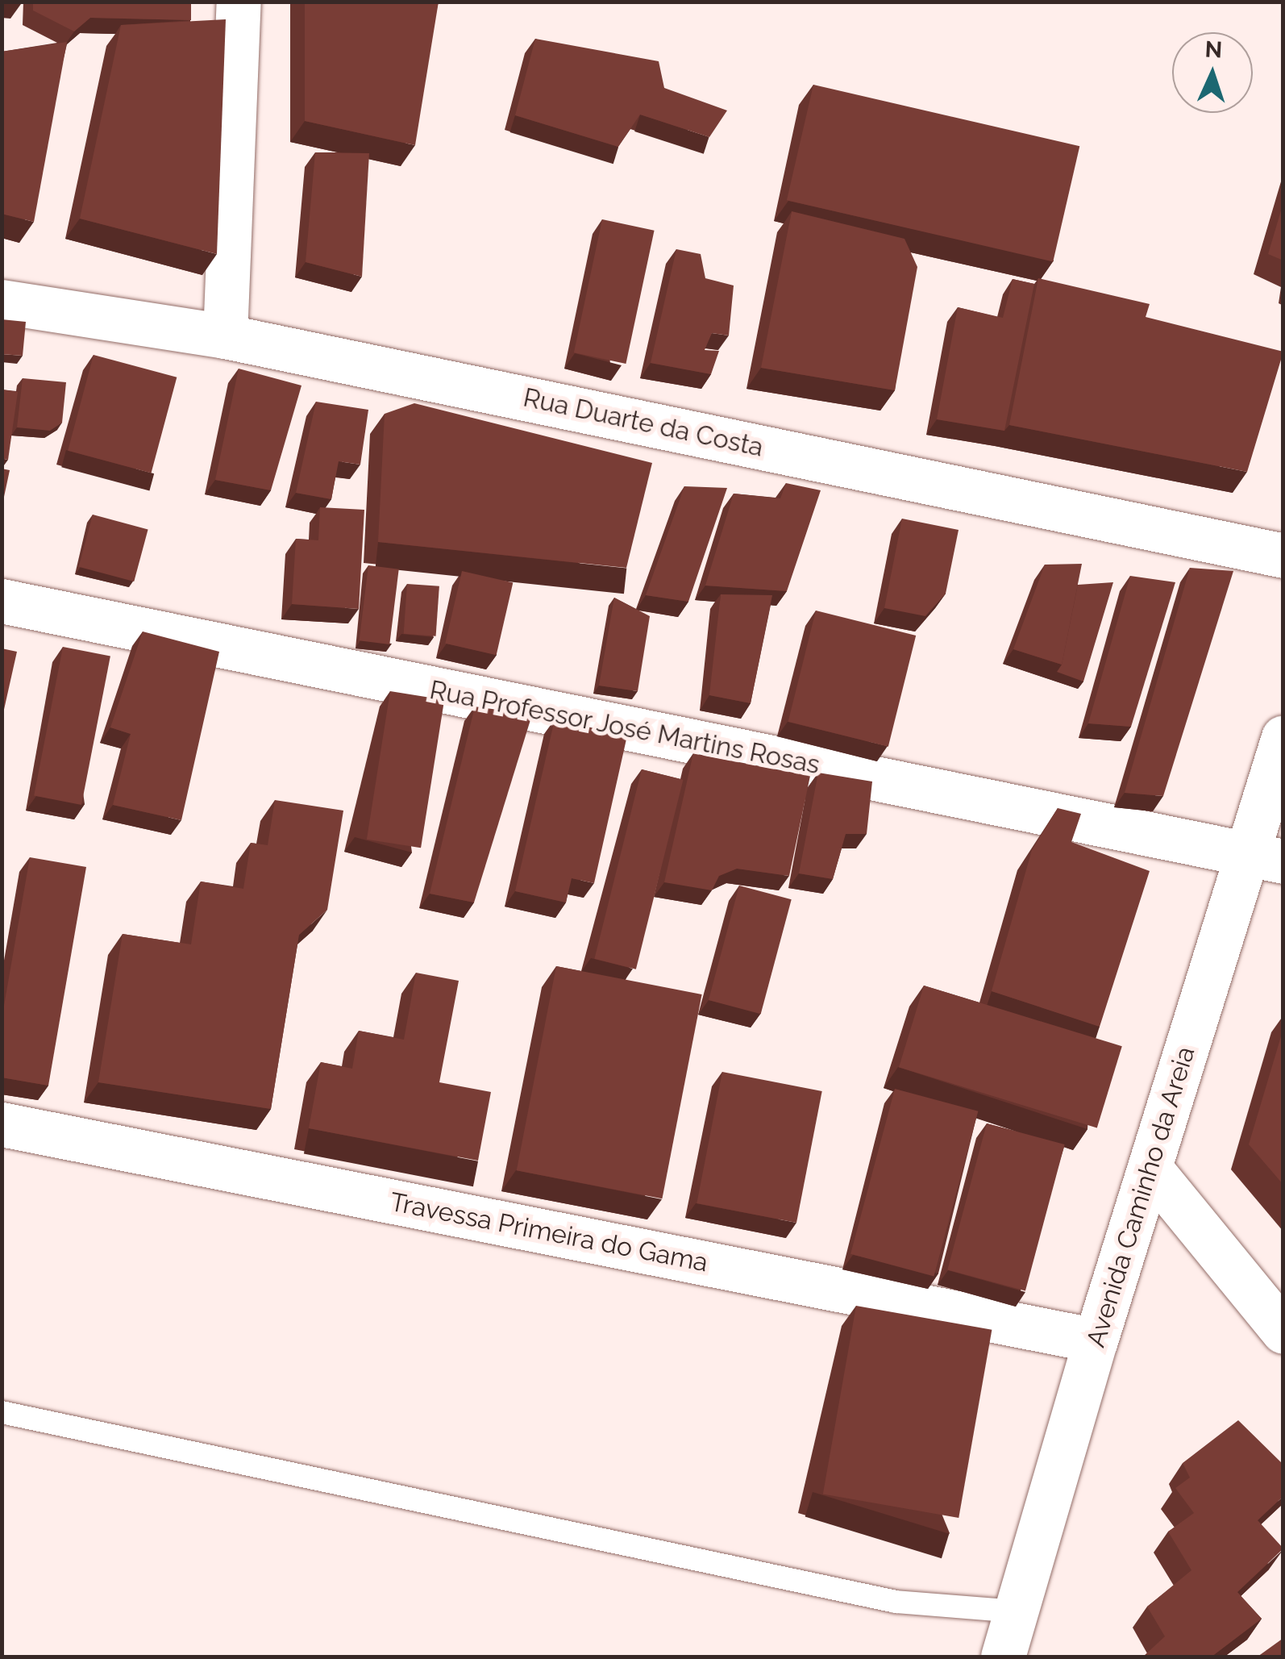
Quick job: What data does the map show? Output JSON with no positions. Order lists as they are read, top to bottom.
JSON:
{
  "streets": {
    "street": [
      "Rua Duarte da Costa",
      "Rua Professor José Martins Rosas",
      "Avenida Caminho da Areia",
      "Travessa Primeira do Gama"
    ]
  },
  "crossings": [
    ["Rua Professor José Martins Rosas", "Avenida Caminho da Areia"],
    ["Avenida Caminho da Areia", "Travessa Primeira do Gama"]
  ],
  "north": "top"
}
